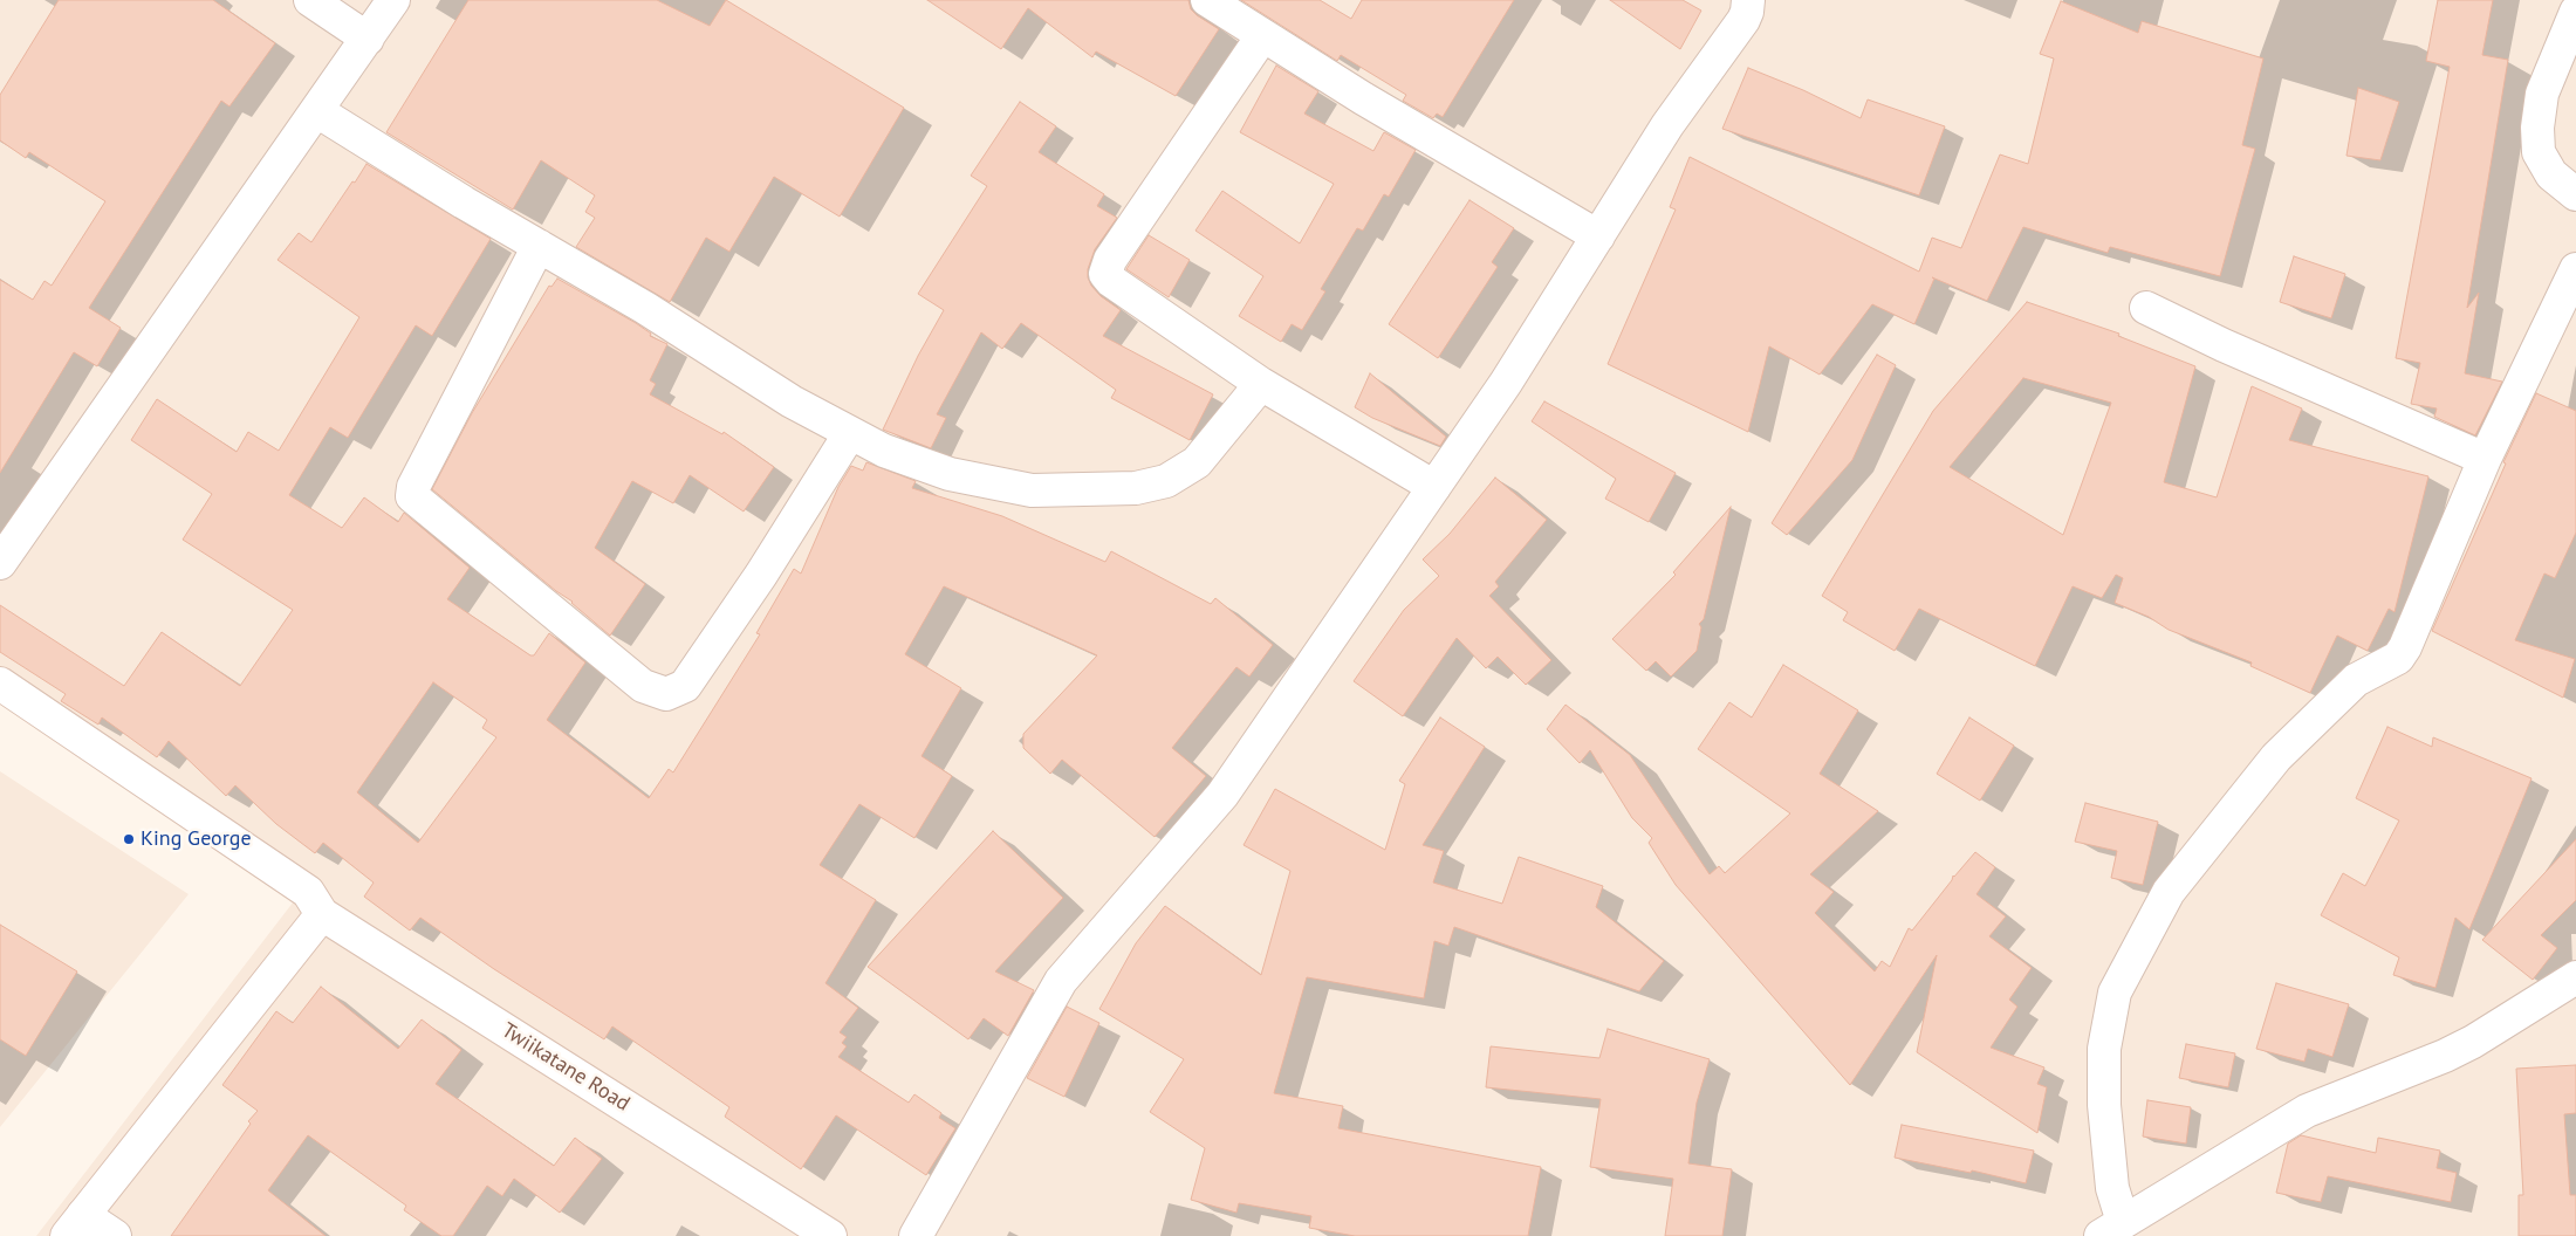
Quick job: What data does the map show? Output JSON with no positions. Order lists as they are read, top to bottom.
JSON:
{
  "streets": {
    "street": ["Twiikatane Road"]
  },
  "places": ["King George"]
}
